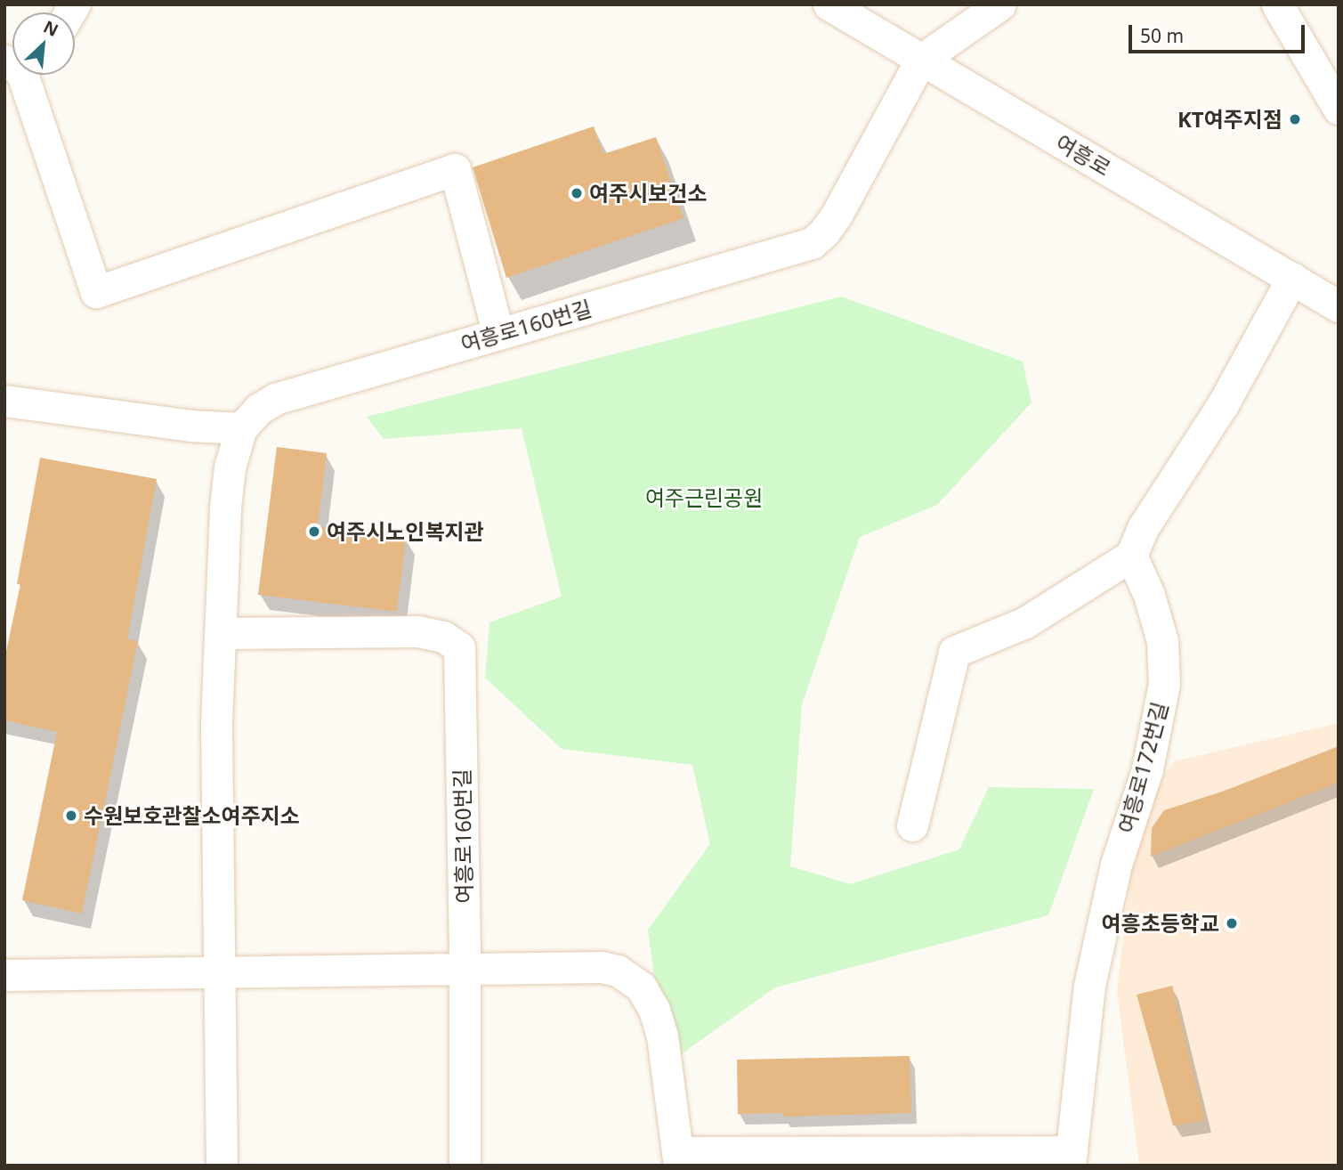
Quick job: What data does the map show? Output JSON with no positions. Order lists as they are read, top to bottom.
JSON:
{
  "streets": {
    "street": ["여흥로", "여흥로160번길", "여흥로172번길"]
  },
  "crossings": [
    ["여흥로", "여흥로160번길"]
  ],
  "parks": ["여주근린공원"],
  "places": [
    "KT여주지점",
    "여주시보건소",
    "여주시노인복지관",
    "수원보호관찰소여주지소",
    "여흥초등학교"
  ],
  "scale_bar": "50 m",
  "north": "top right"
}
